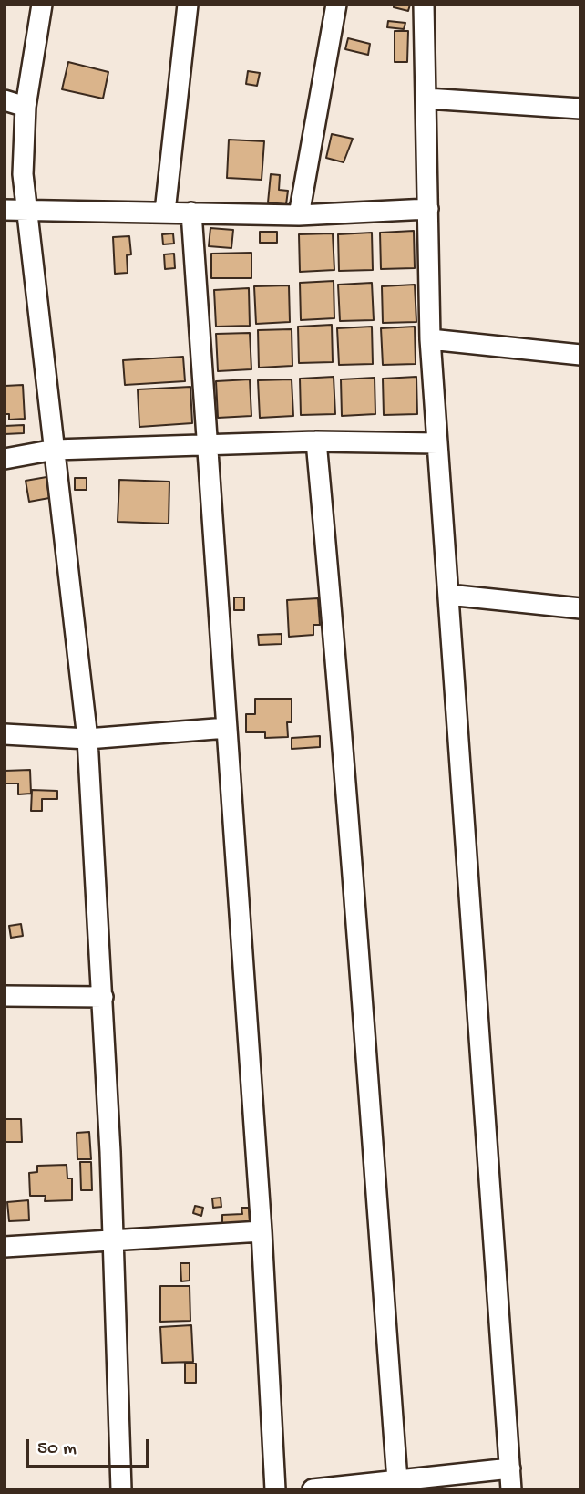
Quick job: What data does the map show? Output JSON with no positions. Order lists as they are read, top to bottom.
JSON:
{
  "scale_bar": "50 m"
}
